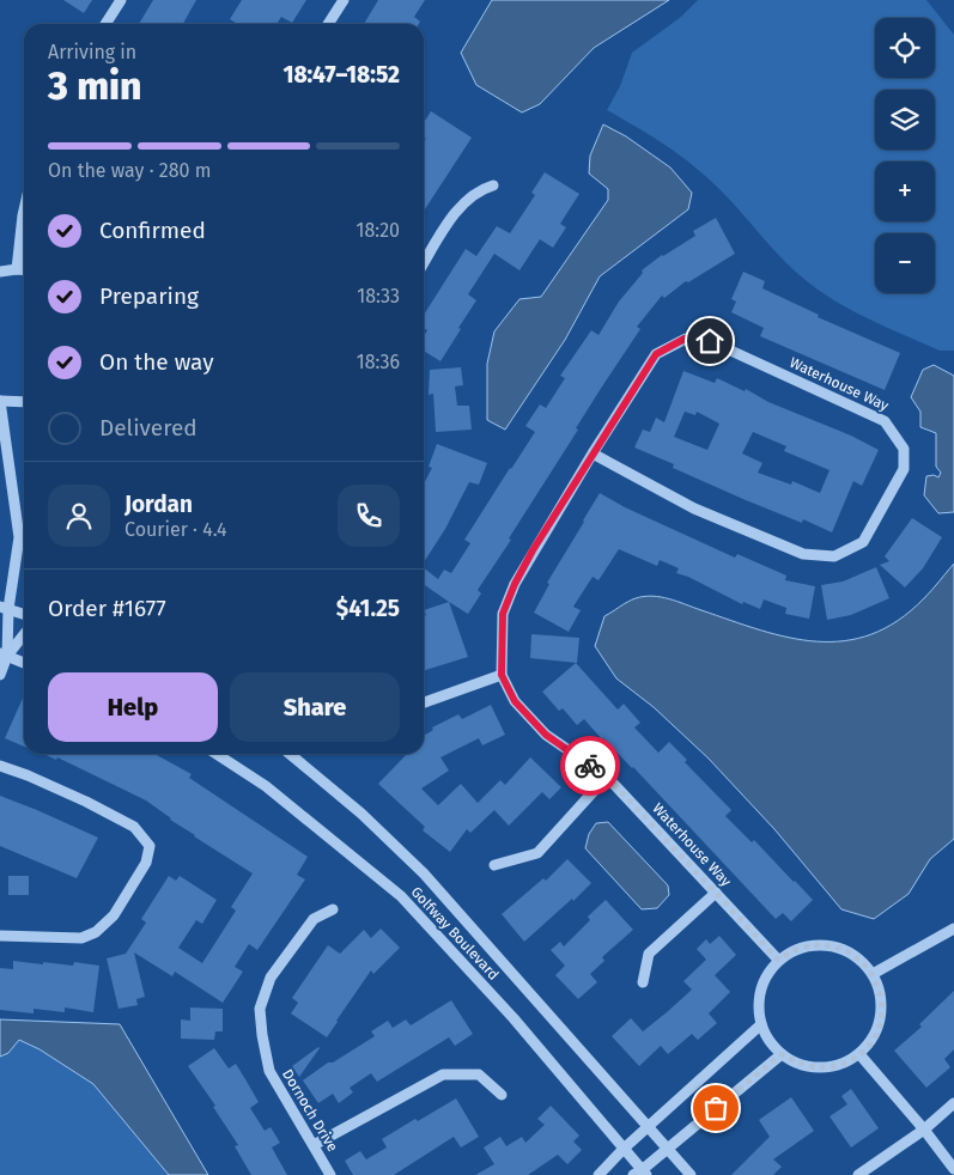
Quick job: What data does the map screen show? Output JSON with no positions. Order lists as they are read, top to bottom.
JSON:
{
  "streets": {
    "street": ["Waterhouse Way", "Golfway Boulevard", "Dornoch Drive"]
  },
  "page": {
    "map_buttons": ["+", "−"],
    "heading": ["3 min", "Arriving in", "18:47–18:52"],
    "panel": [
      "Jordan",
      "Courier · 4.4",
      "Order #1677",
      "$41.25"
    ],
    "bar": "On the way · 280 m",
    "list": [
      ["Confirmed", "18:20"],
      ["Preparing", "18:33"],
      ["On the way", "18:36"],
      "Delivered"
    ],
    "buttons": ["Help", "Share"]
  }
}
